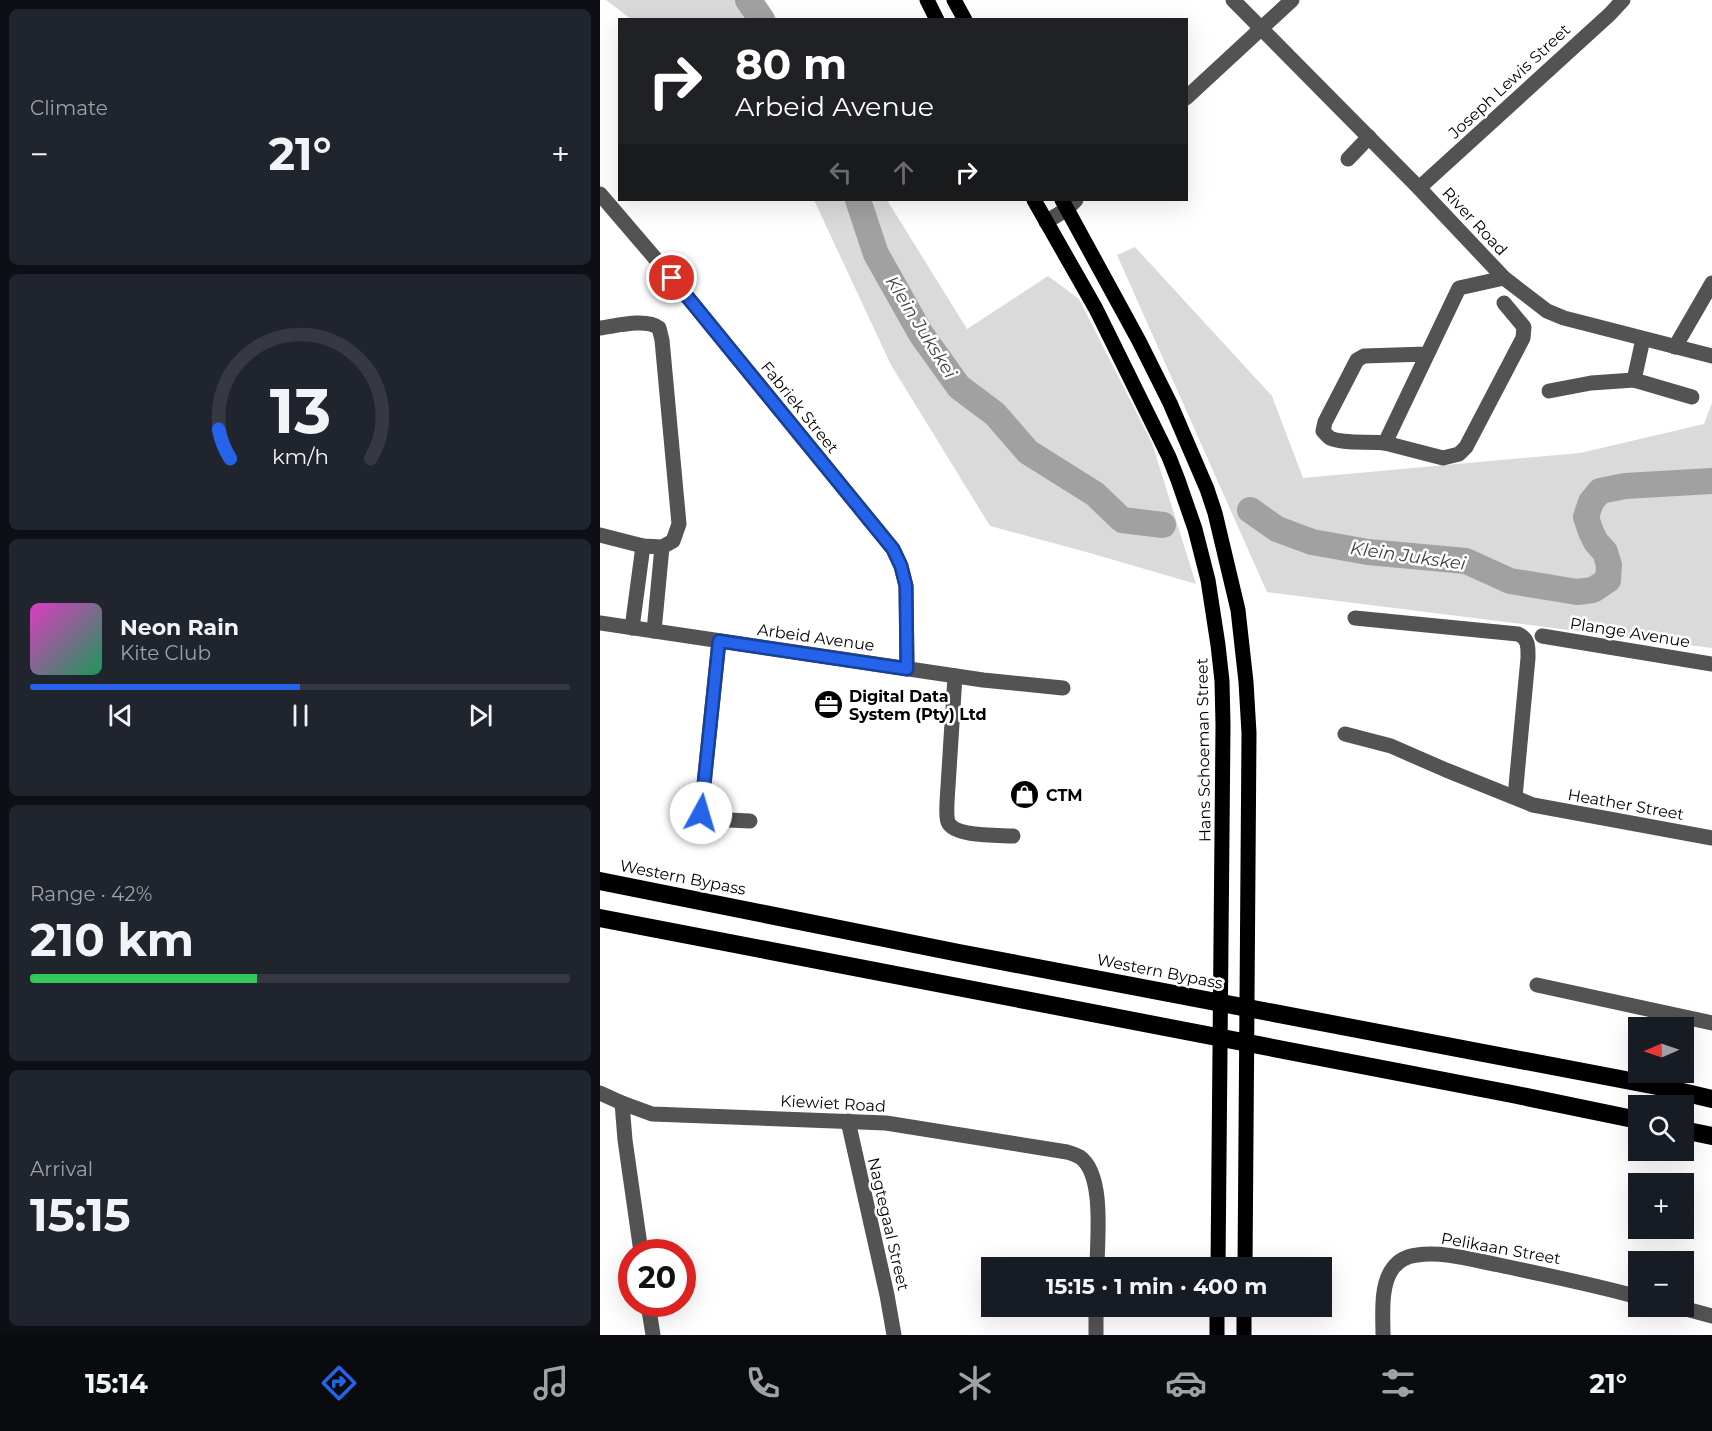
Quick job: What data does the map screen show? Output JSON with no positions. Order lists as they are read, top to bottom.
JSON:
{
  "streets": {
    "highway": ["Western Bypass"],
    "main road": ["Hans Schoeman Street"],
    "street": [
      "Joseph Lewis Street",
      "River Road",
      "Fabriek Street",
      "Plange Avenue",
      "Arbeid Avenue",
      "Heather Street",
      "Kiewiet Road",
      "Nagtegaal Street",
      "Pelikaan Street"
    ]
  },
  "crossings": [
    ["Joseph Lewis Street", "River Road"],
    ["Fabriek Street", "Arbeid Avenue"],
    ["Kiewiet Road", "Nagtegaal Street"]
  ],
  "water": ["Klein Jukskei"],
  "places": {
    "office": ["Digital Data System (Pty) Ltd"],
    "shop": ["CTM"]
  },
  "north": "left",
  "page": {
    "tile": [
      "Climate",
      ["Range · 42%", "210 km"],
      ["Arrival", "15:15"]
    ],
    "turn": ["80 m", "Arbeid Avenue"],
    "heat": ["−", "21°", "+"],
    "song": ["Neon Rain", "Kite Club"],
    "map_buttons": ["+", "−"],
    "limit": "20",
    "trip": "15:15 · 1 min · 400 m",
    "tabs": ["15:14", "21°"],
    "gauge": ["13", "km/h"]
  }
}
